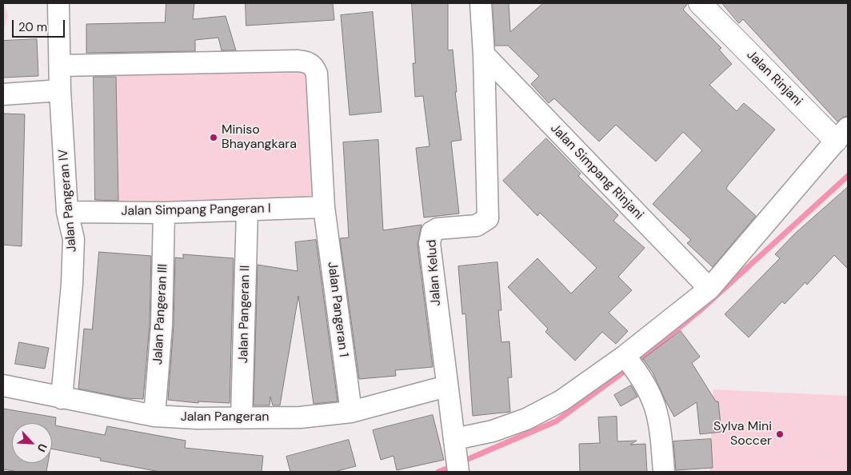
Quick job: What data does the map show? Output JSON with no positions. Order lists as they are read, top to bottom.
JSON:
{
  "streets": {
    "street": [
      "Jalan Rinjani",
      "Jalan Simpang Rinjani",
      "Jalan Pangeran IV",
      "Jalan Simpang Pangeran I",
      "Jalan Kelud",
      "Jalan Pangeran 1",
      "Jalan Pangeran III",
      "Jalan Pangeran II",
      "Jalan Pangeran"
    ]
  },
  "crossings": [
    ["Jalan Simpang Rinjani", "Jalan Kelud"],
    ["Jalan Pangeran IV", "Jalan Simpang Pangeran I"],
    ["Jalan Pangeran IV", "Jalan Pangeran 1"],
    ["Jalan Pangeran IV", "Jalan Pangeran"],
    ["Jalan Simpang Pangeran I", "Jalan Pangeran 1"],
    ["Jalan Simpang Pangeran I", "Jalan Pangeran III"],
    ["Jalan Simpang Pangeran I", "Jalan Pangeran II"],
    ["Jalan Kelud", "Jalan Pangeran"],
    ["Jalan Pangeran 1", "Jalan Pangeran"],
    ["Jalan Pangeran III", "Jalan Pangeran"],
    ["Jalan Pangeran II", "Jalan Pangeran"]
  ],
  "places": ["Miniso Bhayangkara", "Sylva Mini Soccer"],
  "scale_bar": "20 m",
  "north": "bottom right"
}
